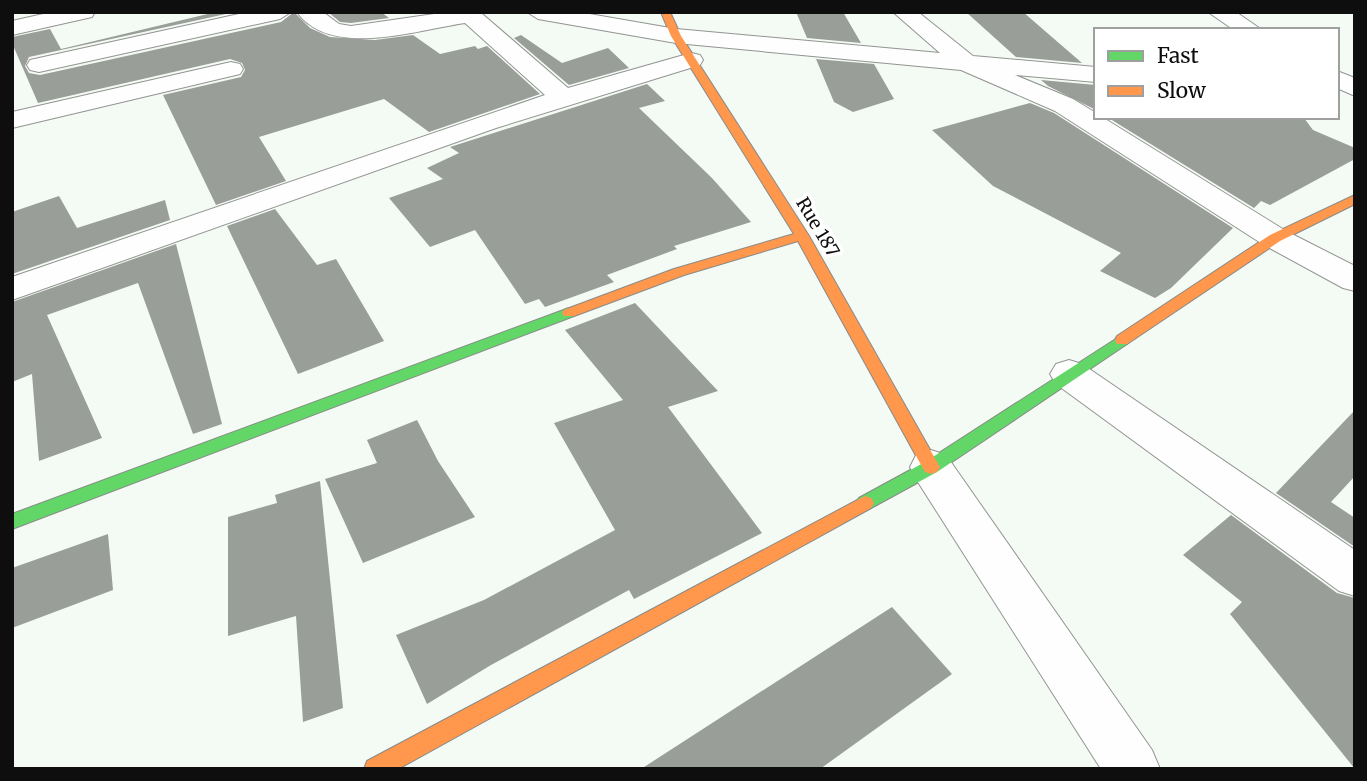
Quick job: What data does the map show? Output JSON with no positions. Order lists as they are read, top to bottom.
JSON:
{
  "streets": {
    "street": ["Rue 187"]
  },
  "legend": ["Fast", "Slow"]
}
